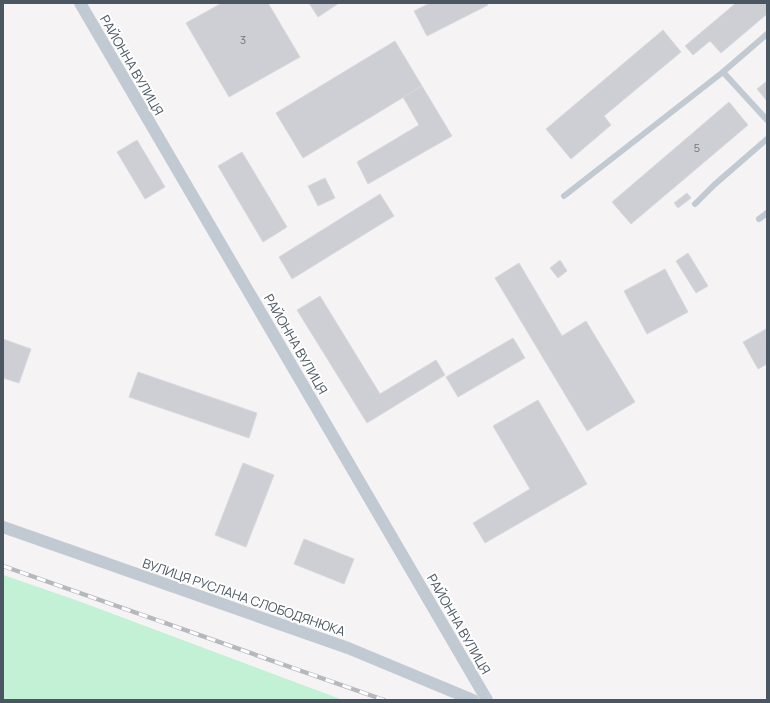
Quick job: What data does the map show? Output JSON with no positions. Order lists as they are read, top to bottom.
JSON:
{
  "streets": {
    "street": ["РАЙОННА ВУЛИЦЯ", "ВУЛИЦЯ РУСЛАНА СЛОБОДЯНЮКА"]
  },
  "house_numbers": ["3", "5"]
}
